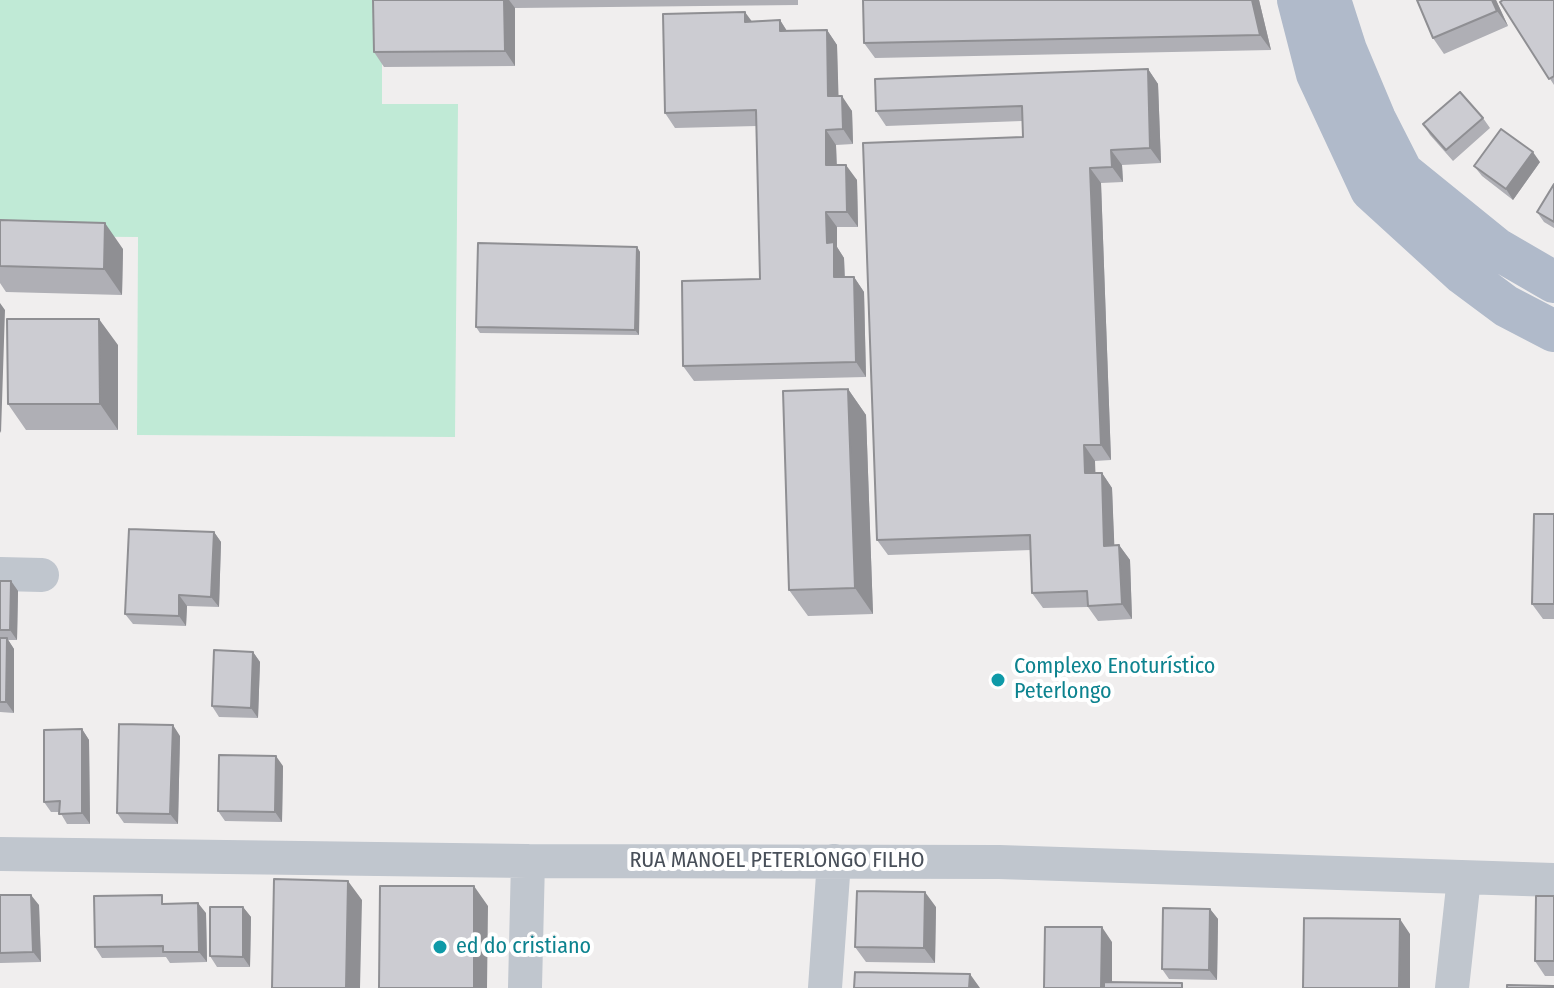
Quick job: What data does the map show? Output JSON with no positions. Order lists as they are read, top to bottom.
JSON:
{
  "streets": {
    "street": ["RUA MANOEL PETERLONGO FILHO"]
  },
  "places": ["Complexo Enoturístico Peterlongo", "ed do cristiano"]
}
